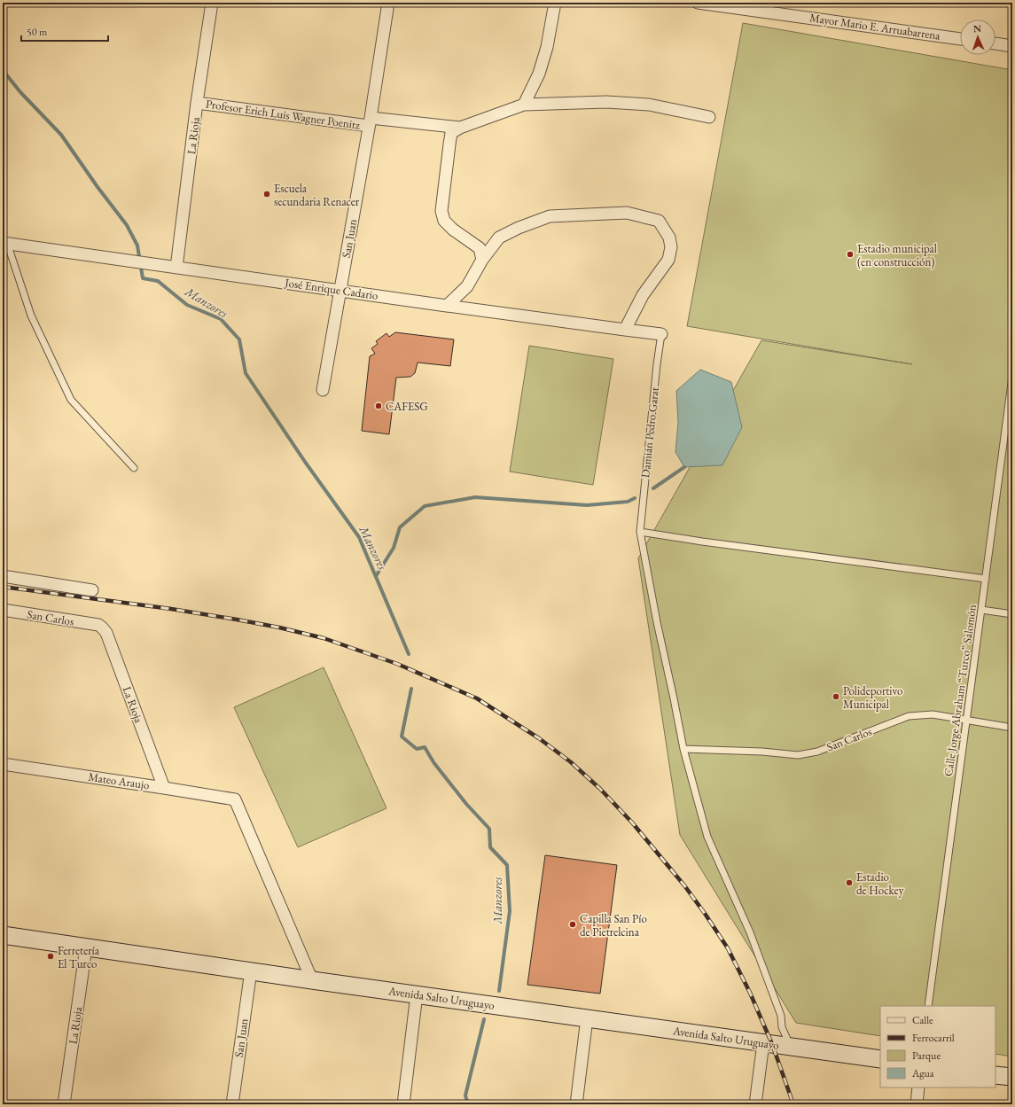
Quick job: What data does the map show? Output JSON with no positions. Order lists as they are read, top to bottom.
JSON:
{
  "streets": {
    "main road": ["Avenida Salto Uruguayo"],
    "street": [
      "Mayor Mario E. Arruabarrena",
      "Profesor Erich Luis Wagner Poenitz",
      "La Rioja",
      "San Juan",
      "José Enrique Cadario",
      "San Carlos",
      "Mateo Araujo"
    ],
    "lane": ["Damián Pedro Garat", "Calle Jorge Abraham “Turco” Salomón"]
  },
  "crossings": [
    ["Profesor Erich Luis Wagner Poenitz", "La Rioja"],
    ["Profesor Erich Luis Wagner Poenitz", "San Juan"],
    ["La Rioja", "José Enrique Cadario"],
    ["La Rioja", "San Carlos"],
    ["La Rioja", "Mateo Araujo"],
    ["La Rioja", "Avenida Salto Uruguayo"],
    ["San Juan", "José Enrique Cadario"],
    ["San Juan", "Avenida Salto Uruguayo"],
    ["José Enrique Cadario", "Damián Pedro Garat"],
    ["Damián Pedro Garat", "San Carlos"],
    ["Damián Pedro Garat", "Avenida Salto Uruguayo"],
    ["San Carlos", "Calle Jorge Abraham “Turco” Salomón"],
    ["Mateo Araujo", "Avenida Salto Uruguayo"]
  ],
  "water": ["Manzores"],
  "places": [
    "Escuela secundaria Renacer",
    "Estadio municipal (en construcción)",
    "CAFESG",
    "Polideportivo Municipal",
    "Estadio de Hockey",
    "Capilla San Pío de Pietrelcina",
    "Ferretería El Turco"
  ],
  "legend": [
    "Calle",
    "Ferrocarril",
    "Parque",
    "Agua"
  ],
  "scale_bar": "50 m",
  "north": "top"
}
